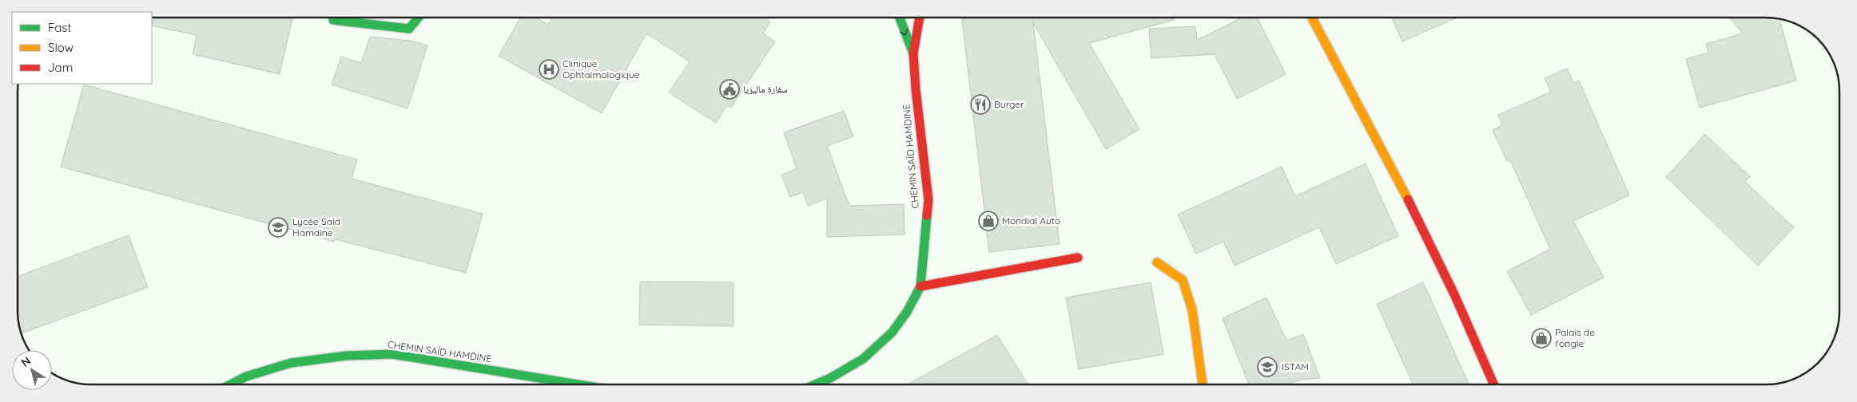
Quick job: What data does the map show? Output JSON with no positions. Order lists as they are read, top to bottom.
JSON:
{
  "streets": {
    "main road": ["CHEMIN SAÏD HAMDINE"]
  },
  "places": {
    "hospital": ["Clinique Ophtalmologique"],
    "public building": ["سفارة ماليزيا"],
    "restaurant": ["Burger"],
    "shop": ["Mondial Auto", "Palais de l'ongle"],
    "school or university": ["Lycée Said Hamdine", "ISTAM"]
  },
  "legend": ["Fast", "Slow", "Jam"],
  "north": "top left"
}
